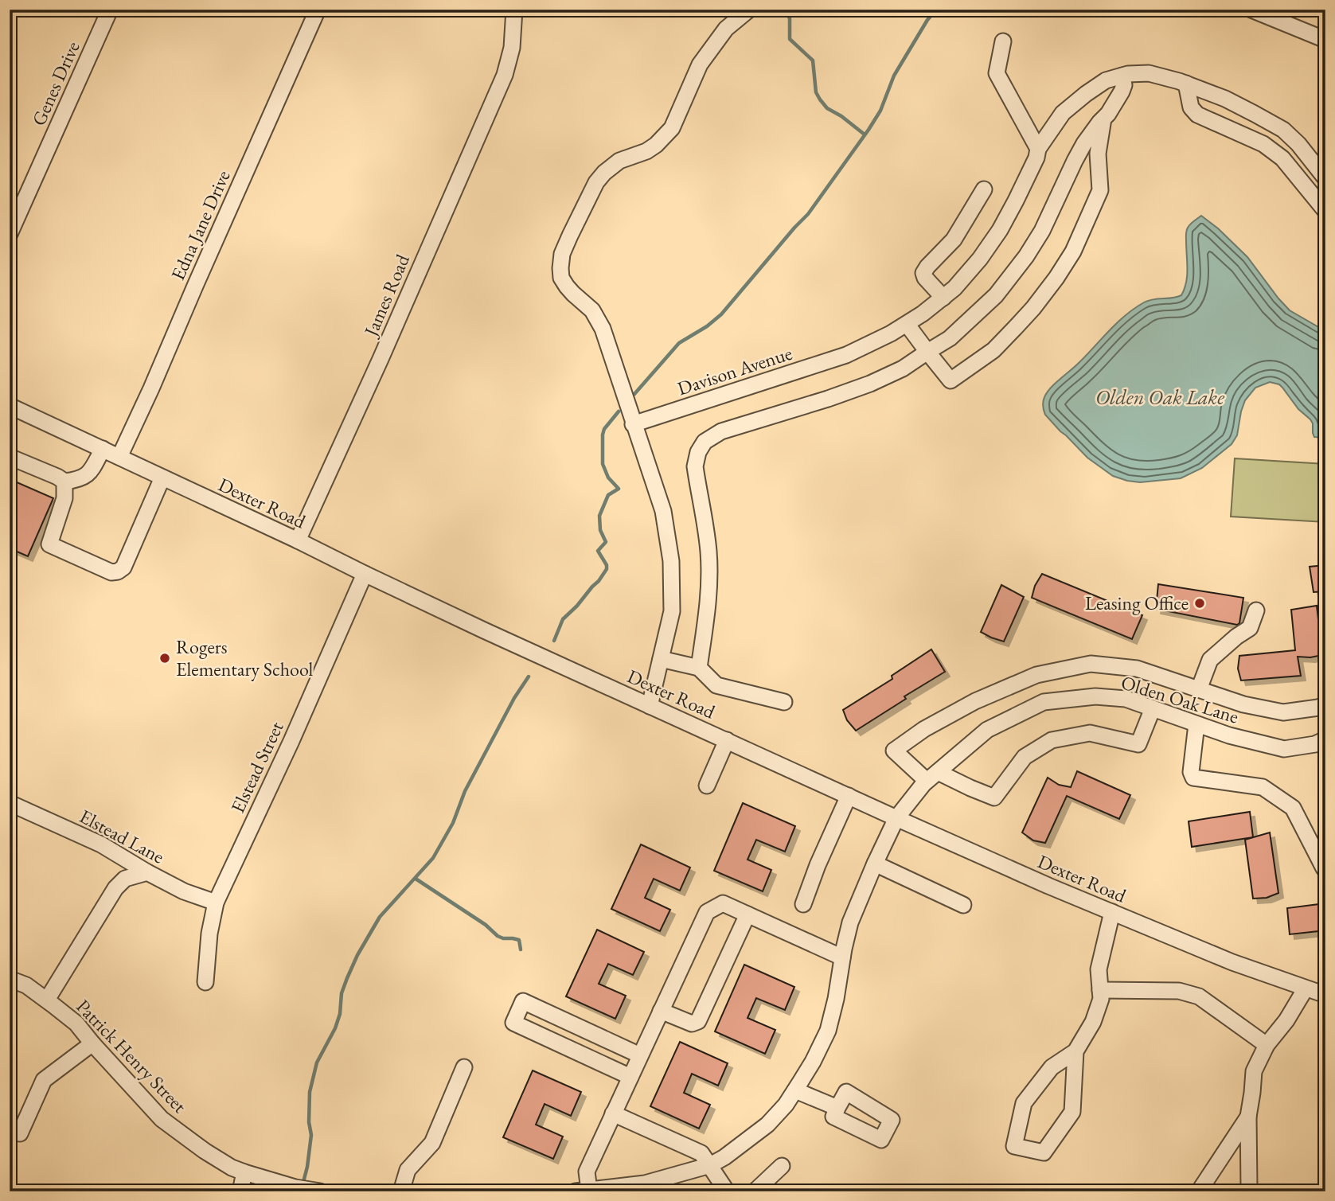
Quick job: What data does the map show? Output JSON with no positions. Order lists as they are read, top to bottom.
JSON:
{
  "streets": {
    "street": [
      "Genes Drive",
      "Edna Jane Drive",
      "James Road",
      "Davison Avenue",
      "Dexter Road",
      "Olden Oak Lane",
      "Elstead Street",
      "Elstead Lane",
      "Patrick Henry Street"
    ]
  },
  "crossings": [
    ["Edna Jane Drive", "Dexter Road"],
    ["James Road", "Dexter Road"],
    ["Dexter Road", "Olden Oak Lane"],
    ["Dexter Road", "Elstead Street"],
    ["Elstead Street", "Elstead Lane"]
  ],
  "water": ["Olden Oak Lake"],
  "places": ["Leasing Office", "Rogers Elementary School"]
}
